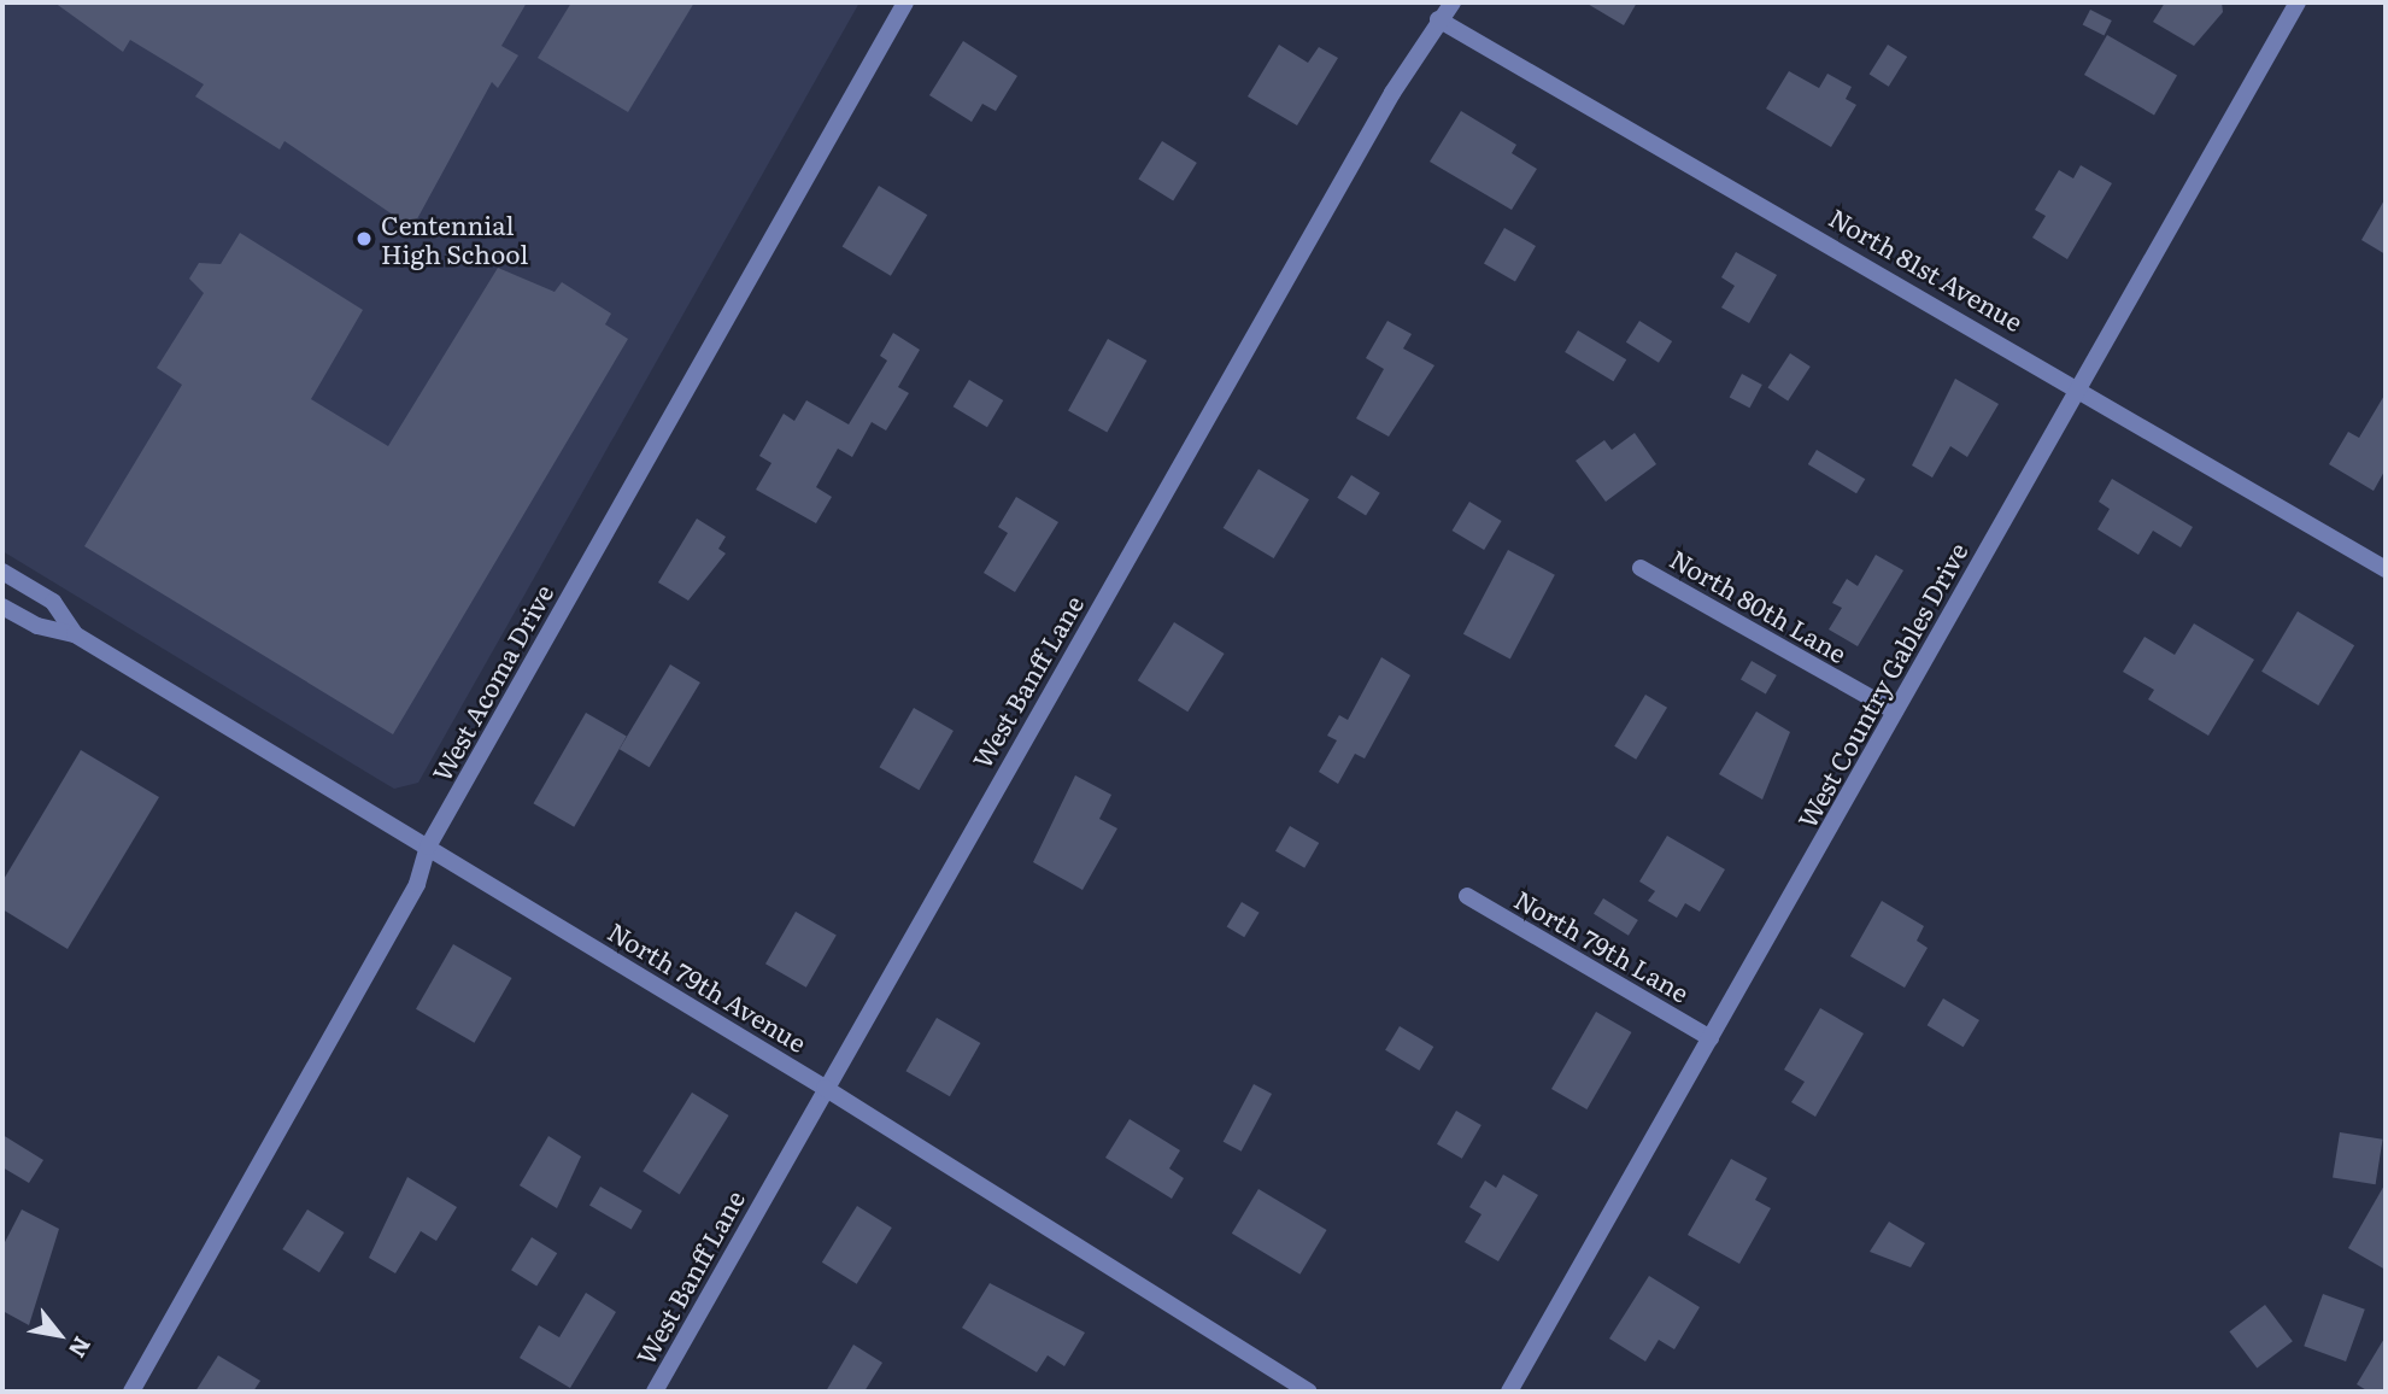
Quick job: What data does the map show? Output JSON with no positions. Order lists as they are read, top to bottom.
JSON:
{
  "streets": {
    "street": [
      "North 81st Avenue",
      "North 80th Lane",
      "West Banff Lane",
      "West Acoma Drive",
      "West Country Gables Drive",
      "North 79th Lane",
      "North 79th Avenue"
    ]
  },
  "crossings": [
    ["North 81st Avenue", "West Banff Lane"],
    ["North 81st Avenue", "West Country Gables Drive"],
    ["North 80th Lane", "West Country Gables Drive"],
    ["West Banff Lane", "North 79th Avenue"],
    ["West Acoma Drive", "North 79th Avenue"],
    ["West Country Gables Drive", "North 79th Lane"]
  ],
  "places": ["Centennial High School"],
  "north": "bottom right"
}
